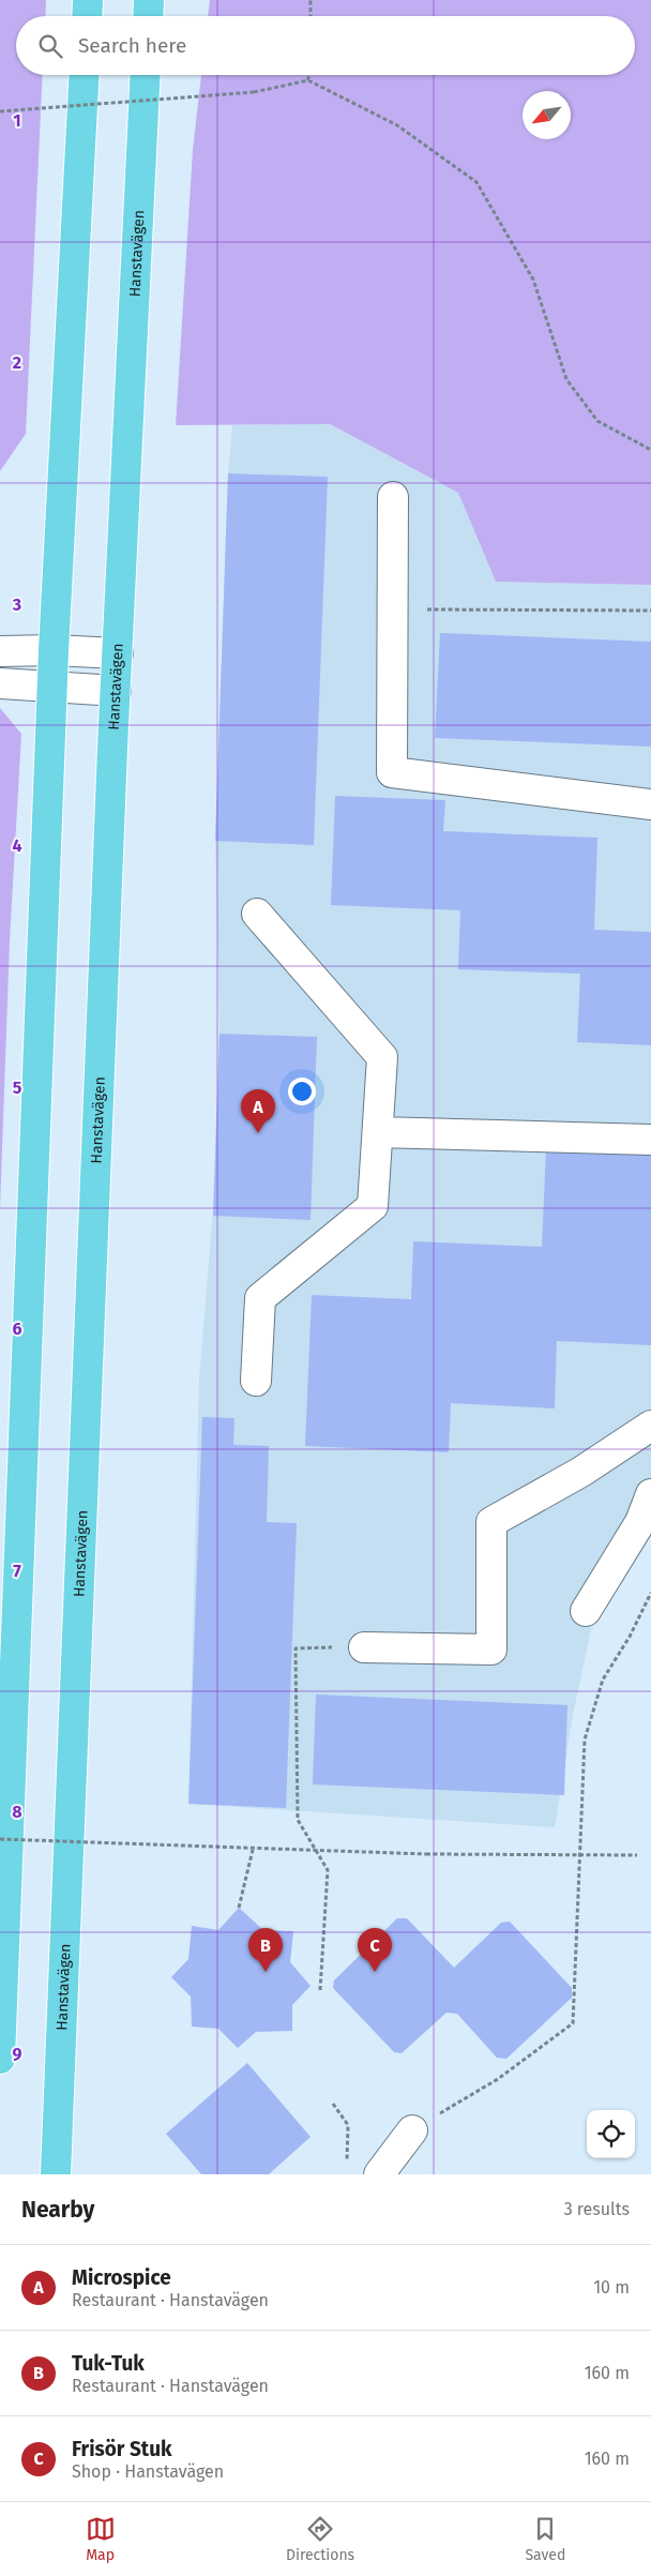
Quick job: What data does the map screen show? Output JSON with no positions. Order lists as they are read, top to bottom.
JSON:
{
  "streets": {
    "main road": ["Hanstavägen"]
  },
  "north": "bottom left",
  "page": {
    "search": "Search here",
    "pins": ["A", "B", "C"],
    "heading": ["Nearby", "3 results"],
    "list": [
      {
        "mark": "A",
        "name": "Microspice",
        "note": "Restaurant · Hanstavägen",
        "value": "10 m"
      },
      {
        "mark": "B",
        "name": "Tuk-Tuk",
        "note": "Restaurant · Hanstavägen",
        "value": "160 m"
      },
      {
        "mark": "C",
        "name": "Frisör Stuk",
        "note": "Shop · Hanstavägen",
        "value": "160 m"
      }
    ],
    "nav": ["Map", "Directions", "Saved"]
  },
  "grid": {
    "rows": [
      "1",
      "2",
      "3",
      "4",
      "5",
      "6",
      "7",
      "8",
      "9"
    ]
  }
}
